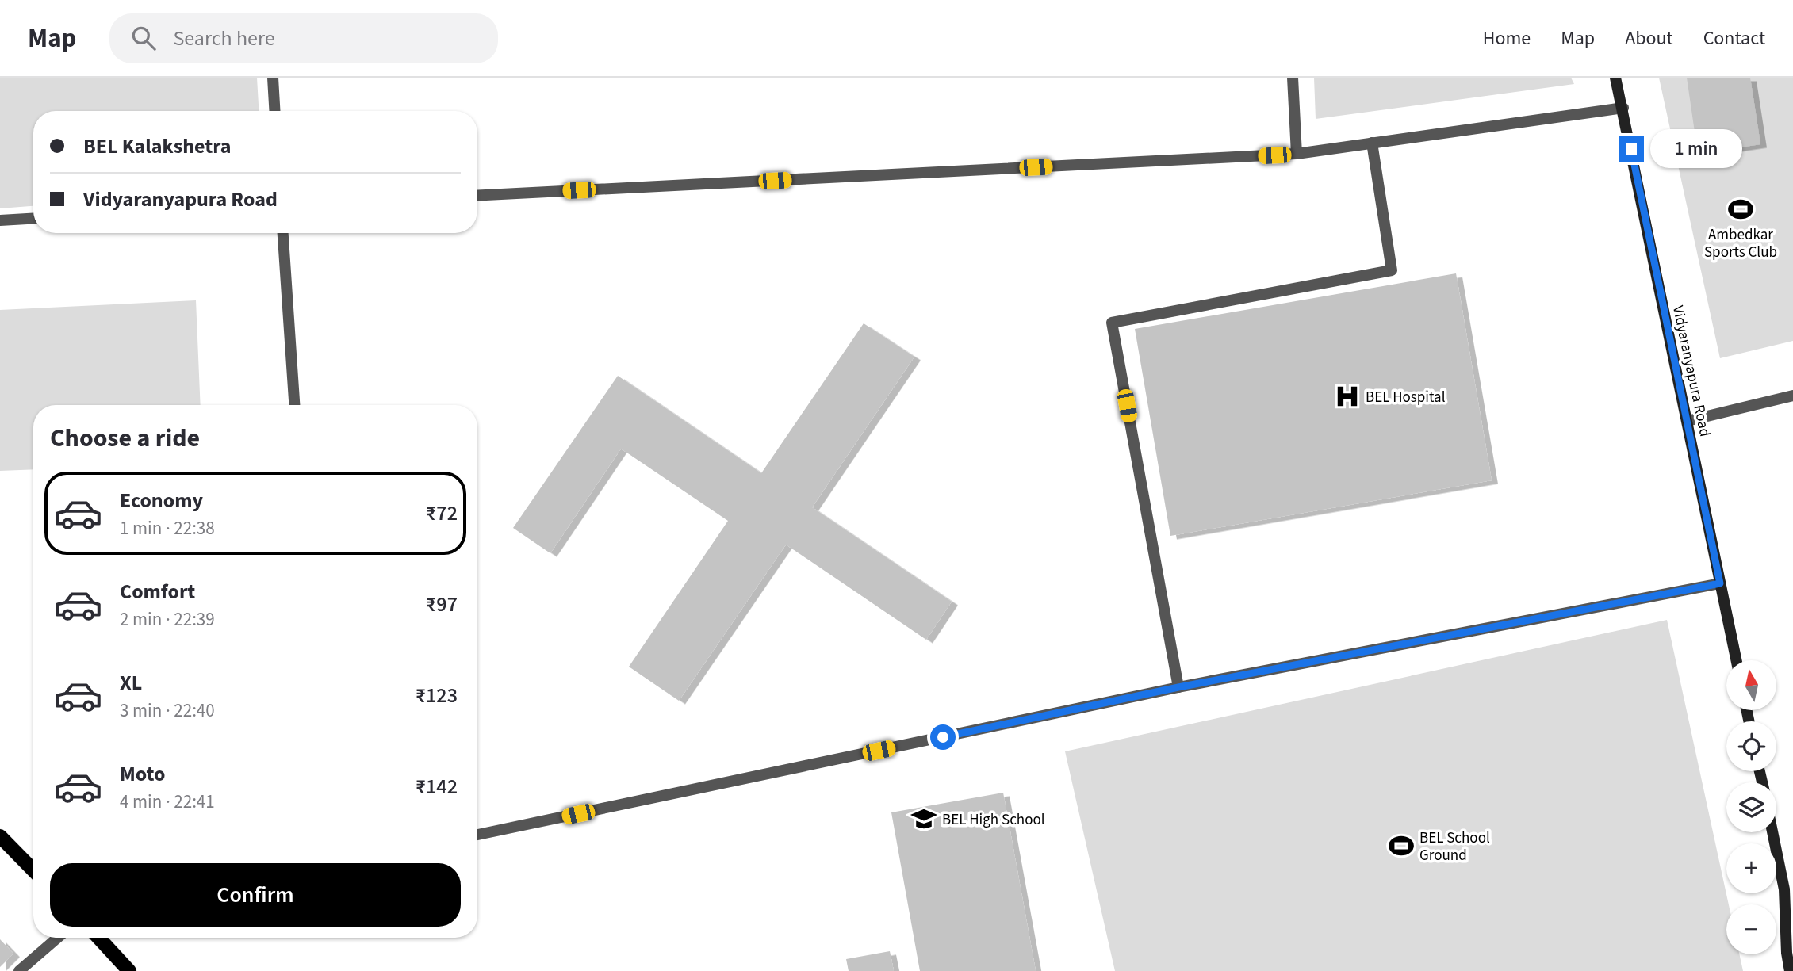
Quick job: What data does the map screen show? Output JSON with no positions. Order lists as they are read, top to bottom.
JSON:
{
  "streets": {
    "main road": ["Vidyaranyapura Road"]
  },
  "places": {
    "sports": ["Ambedkar Sports Club", "BEL School Ground"],
    "hospital": ["BEL Hospital"],
    "school or university": ["BEL High School"]
  },
  "north": "top",
  "page": {
    "header": "Map",
    "search": "Search here",
    "nav": [
      "Home",
      "Map",
      "About",
      "Contact"
    ],
    "banner": ["BEL Kalakshetra", "Vidyaranyapura Road"],
    "bubble": "1 min",
    "heading": "Choose a ride",
    "list": [
      {
        "name": "Economy",
        "note": "1 min · 22:38",
        "value": "₹72"
      },
      {
        "name": "Comfort",
        "note": "2 min · 22:39",
        "value": "₹97"
      },
      {
        "name": "XL",
        "note": "3 min · 22:40",
        "value": "₹123"
      },
      {
        "name": "Moto",
        "note": "4 min · 22:41",
        "value": "₹142"
      }
    ],
    "map_buttons": ["+", "−"],
    "buttons": "Confirm"
  }
}
